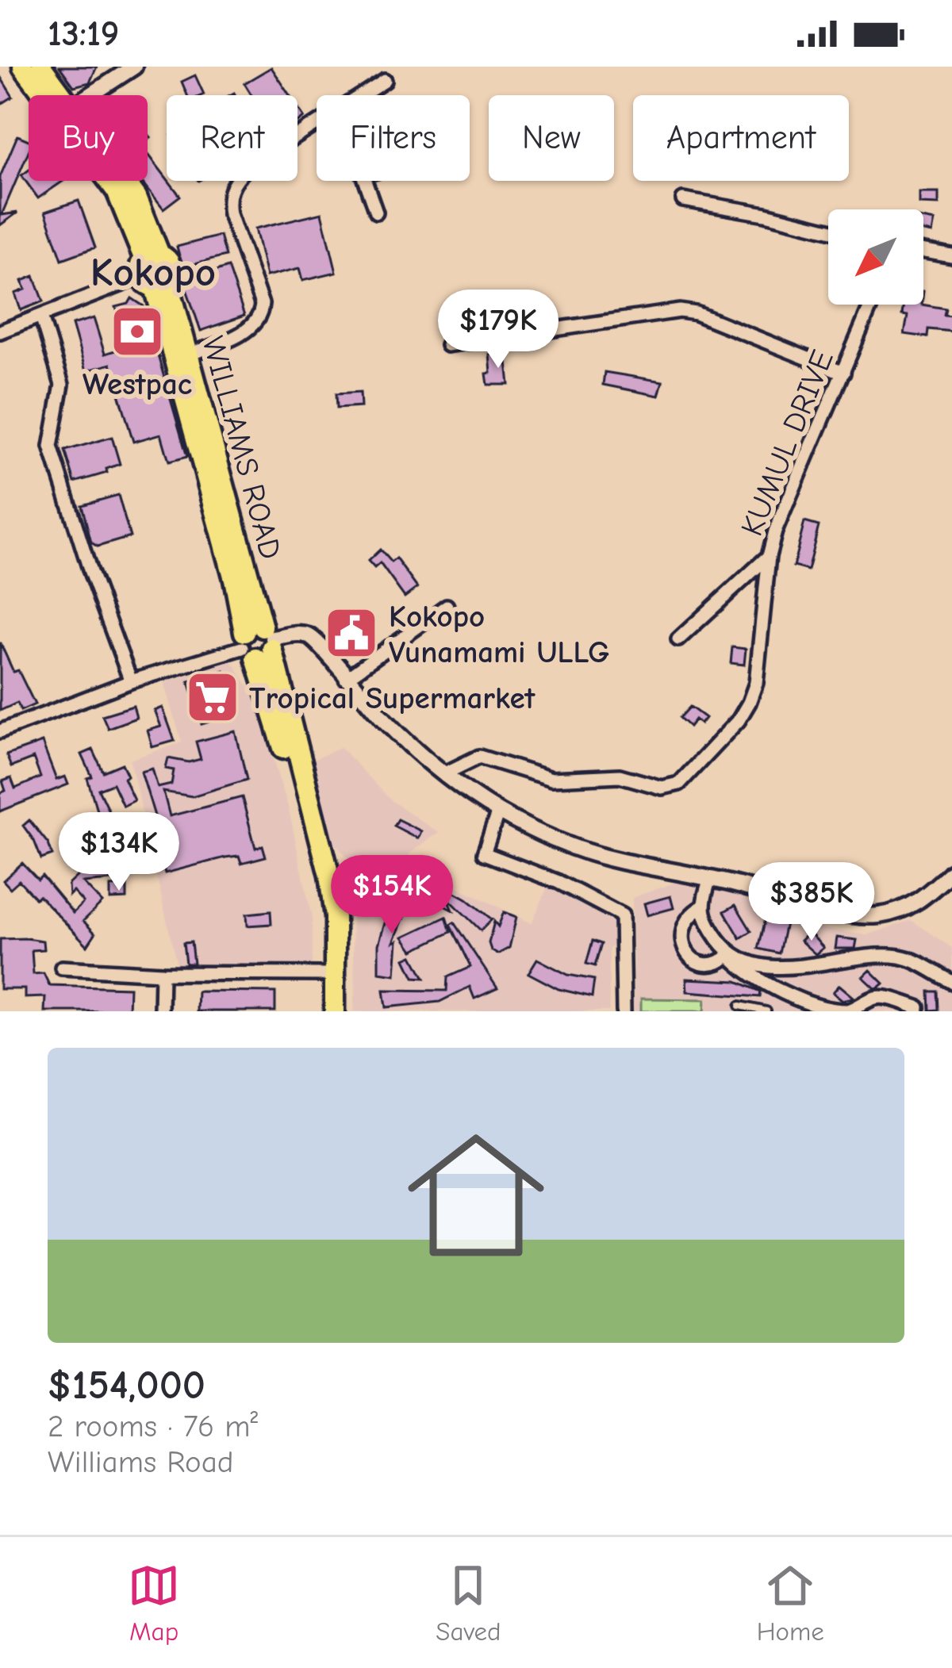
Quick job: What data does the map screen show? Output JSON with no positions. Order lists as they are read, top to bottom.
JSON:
{
  "streets": {
    "main road": ["WILLIAMS ROAD"],
    "street": ["KUMUL DRIVE"]
  },
  "districts": ["Kokopo"],
  "places": {
    "bank": ["Westpac"],
    "public building": ["Kokopo Vunamami ULLG"],
    "supermarket": ["Tropical Supermarket"]
  },
  "north": "bottom left",
  "page": {
    "status": "13:19",
    "chip": [
      "Buy",
      "Rent",
      "Filters",
      "New",
      "Apartment"
    ],
    "price": [
      "$179K",
      "$134K",
      "$154K",
      "$385K"
    ],
    "list": [
      {
        "name": "$154,000",
        "note": "2 rooms · 76 m² · Williams Road"
      }
    ],
    "tabs": ["Map", "Saved", "Home"]
  }
}
